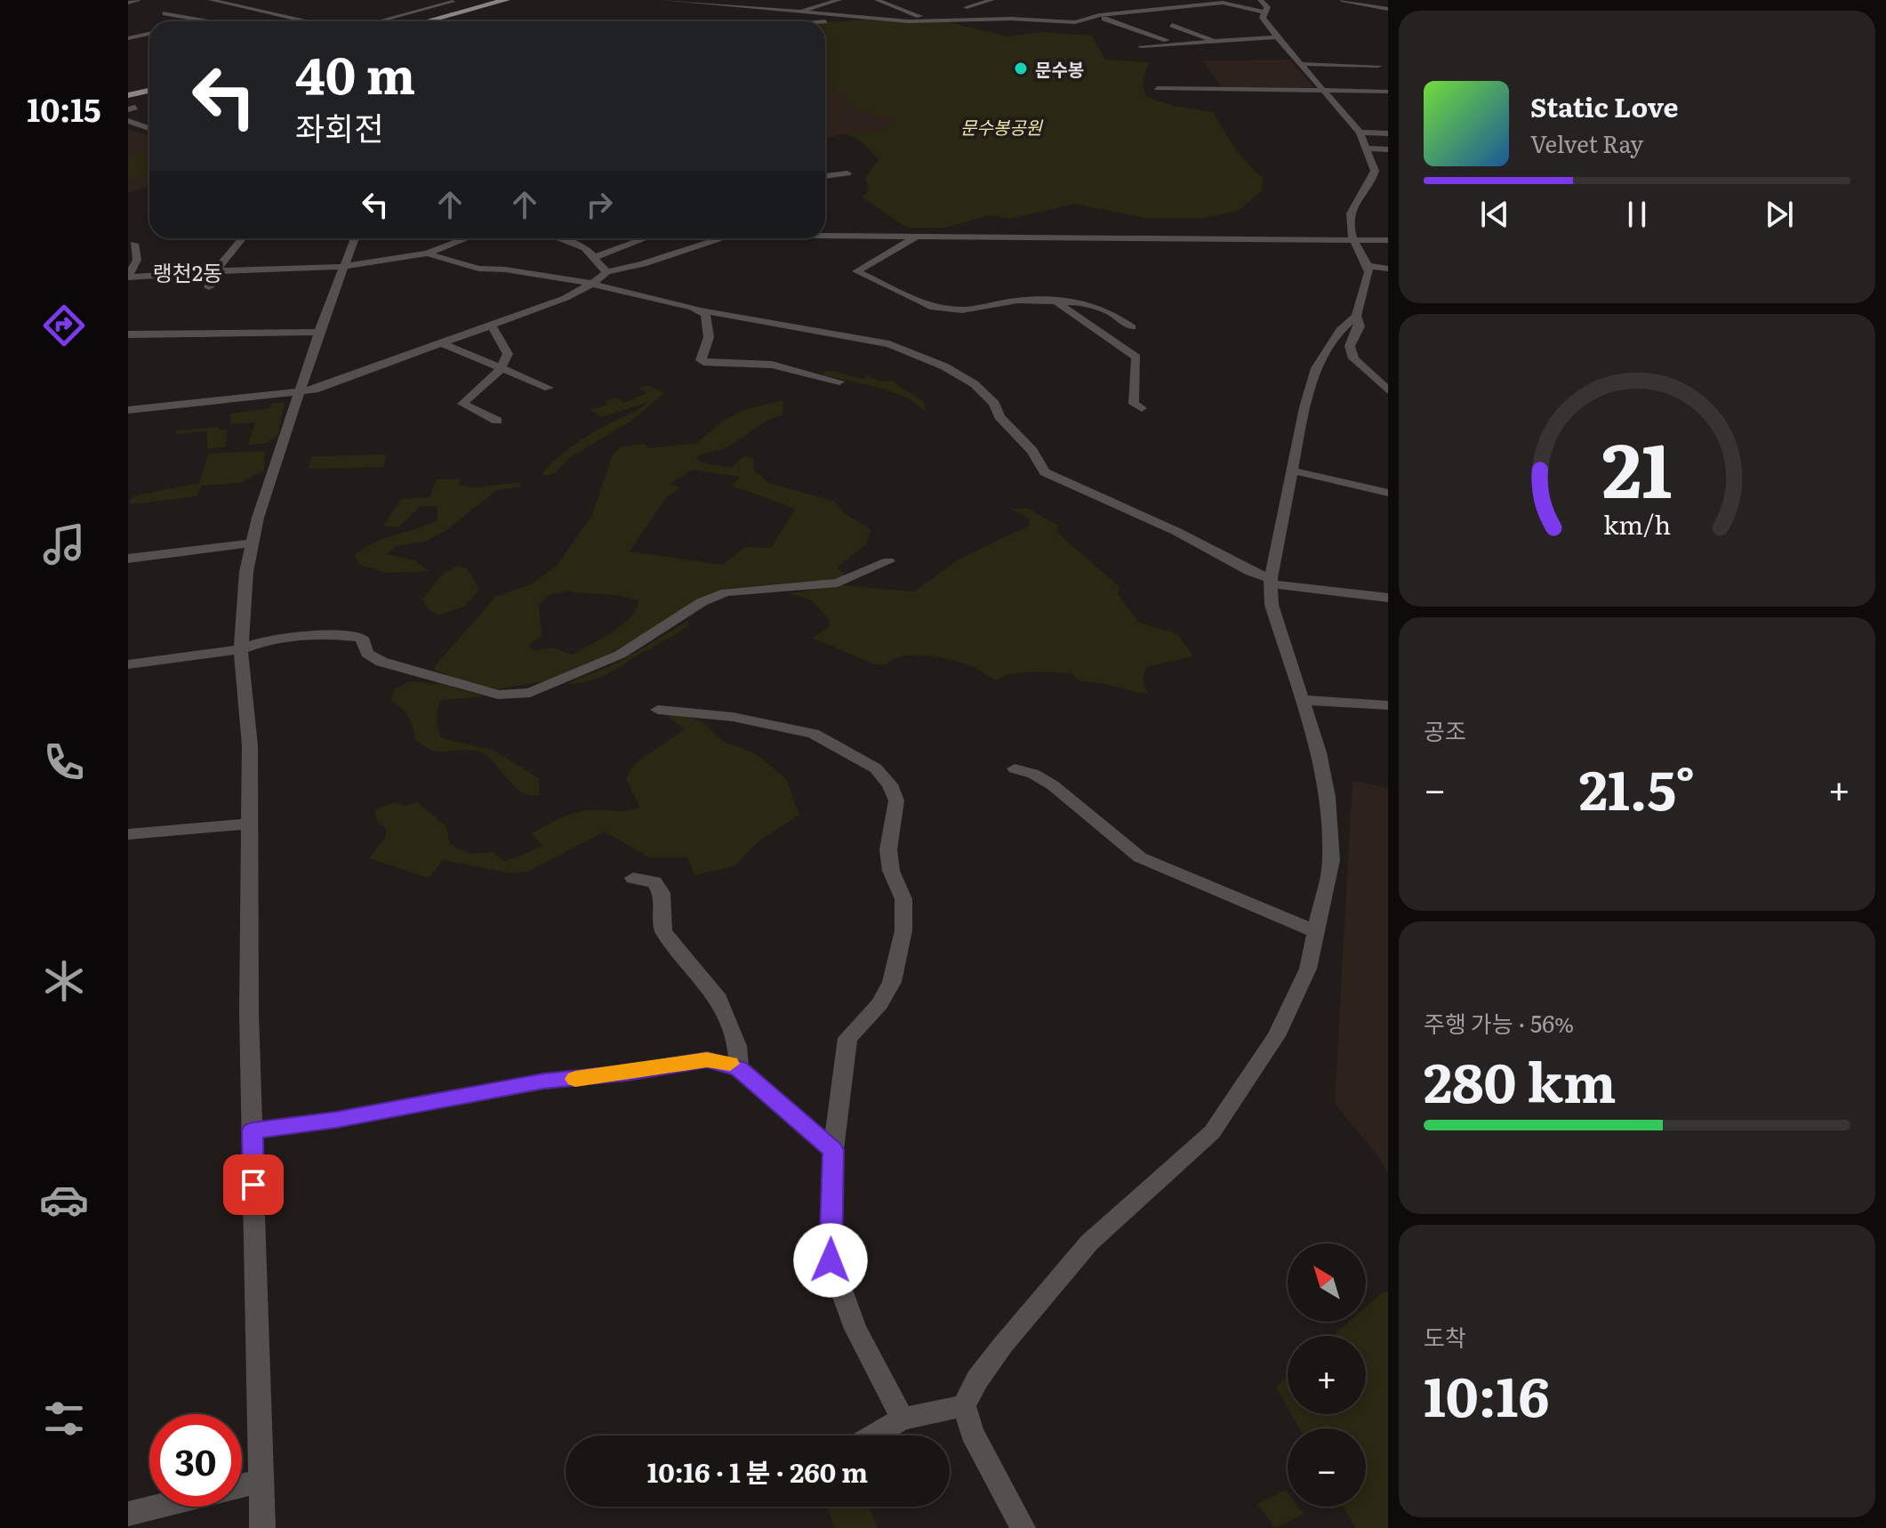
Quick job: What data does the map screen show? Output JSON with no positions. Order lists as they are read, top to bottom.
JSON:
{
  "districts": ["랭천2동"],
  "parks": ["문수봉공원"],
  "places": ["문수봉"],
  "north": "top left",
  "page": {
    "tabs": "10:15",
    "turn": ["40 m", "좌회전"],
    "song": ["Static Love", "Velvet Ray"],
    "tile": [
      "공조",
      ["주행 가능 · 56%", "280 km"],
      ["도착", "10:16"]
    ],
    "heat": ["−", "21.5°", "+"],
    "map_buttons": ["+", "−"],
    "limit": "30",
    "trip": "10:16 · 1 분 · 260 m",
    "gauge": ["21", "km/h"]
  }
}
